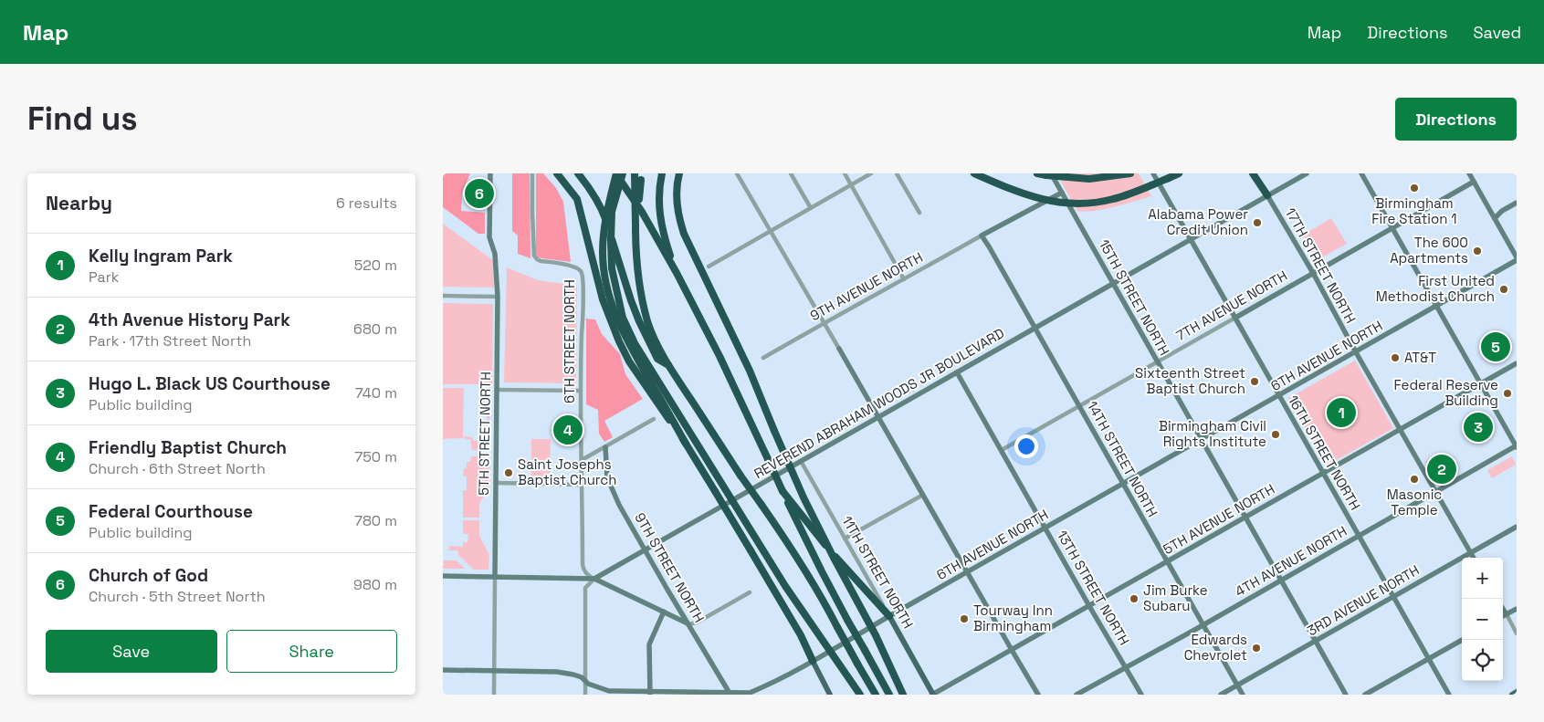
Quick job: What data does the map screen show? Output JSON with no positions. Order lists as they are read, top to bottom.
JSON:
{
  "streets": {
    "main road": ["11TH STREET NORTH"],
    "street": [
      "17TH STREET NORTH",
      "9TH AVENUE NORTH",
      "15TH STREET NORTH",
      "7TH AVENUE NORTH",
      "6TH STREET NORTH",
      "6TH AVENUE NORTH",
      "REVEREND ABRAHAM WOODS JR BOULEVARD",
      "5TH STREET NORTH",
      "16TH STREET NORTH",
      "14TH STREET NORTH",
      "5TH AVENUE NORTH",
      "4TH AVENUE NORTH",
      "9TH STREET NORTH",
      "13TH STREET NORTH",
      "3RD AVENUE NORTH"
    ]
  },
  "crossings": [
    ["17TH STREET NORTH", "7TH AVENUE NORTH"],
    ["17TH STREET NORTH", "6TH AVENUE NORTH"],
    ["17TH STREET NORTH", "REVEREND ABRAHAM WOODS JR BOULEVARD"],
    ["17TH STREET NORTH", "5TH AVENUE NORTH"],
    ["17TH STREET NORTH", "4TH AVENUE NORTH"],
    ["17TH STREET NORTH", "3RD AVENUE NORTH"],
    ["9TH AVENUE NORTH", "14TH STREET NORTH"],
    ["15TH STREET NORTH", "7TH AVENUE NORTH"],
    ["15TH STREET NORTH", "6TH AVENUE NORTH"],
    ["15TH STREET NORTH", "REVEREND ABRAHAM WOODS JR BOULEVARD"],
    ["15TH STREET NORTH", "5TH AVENUE NORTH"],
    ["15TH STREET NORTH", "4TH AVENUE NORTH"],
    ["15TH STREET NORTH", "3RD AVENUE NORTH"],
    ["7TH AVENUE NORTH", "16TH STREET NORTH"],
    ["7TH AVENUE NORTH", "14TH STREET NORTH"],
    ["7TH AVENUE NORTH", "13TH STREET NORTH"],
    ["6TH STREET NORTH", "REVEREND ABRAHAM WOODS JR BOULEVARD"],
    ["6TH AVENUE NORTH", "5TH STREET NORTH"],
    ["6TH AVENUE NORTH", "16TH STREET NORTH"],
    ["6TH AVENUE NORTH", "14TH STREET NORTH"],
    ["6TH AVENUE NORTH", "9TH STREET NORTH"],
    ["6TH AVENUE NORTH", "11TH STREET NORTH"],
    ["6TH AVENUE NORTH", "13TH STREET NORTH"],
    ["REVEREND ABRAHAM WOODS JR BOULEVARD", "16TH STREET NORTH"],
    ["REVEREND ABRAHAM WOODS JR BOULEVARD", "14TH STREET NORTH"],
    ["REVEREND ABRAHAM WOODS JR BOULEVARD", "9TH STREET NORTH"],
    ["REVEREND ABRAHAM WOODS JR BOULEVARD", "11TH STREET NORTH"],
    ["REVEREND ABRAHAM WOODS JR BOULEVARD", "13TH STREET NORTH"],
    ["16TH STREET NORTH", "5TH AVENUE NORTH"],
    ["16TH STREET NORTH", "4TH AVENUE NORTH"],
    ["16TH STREET NORTH", "3RD AVENUE NORTH"],
    ["14TH STREET NORTH", "5TH AVENUE NORTH"],
    ["14TH STREET NORTH", "4TH AVENUE NORTH"],
    ["14TH STREET NORTH", "3RD AVENUE NORTH"],
    ["5TH AVENUE NORTH", "11TH STREET NORTH"],
    ["5TH AVENUE NORTH", "13TH STREET NORTH"],
    ["4TH AVENUE NORTH", "13TH STREET NORTH"]
  ],
  "places": [
    "Birmingham Fire Station 1",
    "Alabama Power Credit Union",
    "The 600 Apartments",
    "First United Methodist Church",
    "AT&T",
    "Sixteenth Street Baptist Church",
    "Federal Reserve Building",
    "Birmingham Civil Rights Institute",
    "Saint Josephs Baptist Church",
    "Masonic Temple",
    "Jim Burke Subaru",
    "Tourway Inn Birmingham",
    "Edwards Chevrolet"
  ],
  "page": {
    "header": "Map",
    "nav": ["Map", "Directions", "Saved"],
    "buttons": [
      "Directions",
      ["Save", "Share"]
    ],
    "title": "Find us",
    "heading": ["Nearby", "6 results"],
    "pins": [
      "6",
      "5",
      "1",
      "3",
      "4",
      "2"
    ],
    "list": [
      {
        "mark": "1",
        "name": "Kelly Ingram Park",
        "note": "Park",
        "value": "520 m"
      },
      {
        "mark": "2",
        "name": "4th Avenue History Park",
        "note": "Park · 17th Street North",
        "value": "680 m"
      },
      {
        "mark": "3",
        "name": "Hugo L. Black US Courthouse",
        "note": "Public building",
        "value": "740 m"
      },
      {
        "mark": "4",
        "name": "Friendly Baptist Church",
        "note": "Church · 6th Street North",
        "value": "750 m"
      },
      {
        "mark": "5",
        "name": "Federal Courthouse",
        "note": "Public building",
        "value": "780 m"
      },
      {
        "mark": "6",
        "name": "Church of God",
        "note": "Church · 5th Street North",
        "value": "980 m"
      }
    ],
    "map_buttons": ["+", "−"]
  }
}
